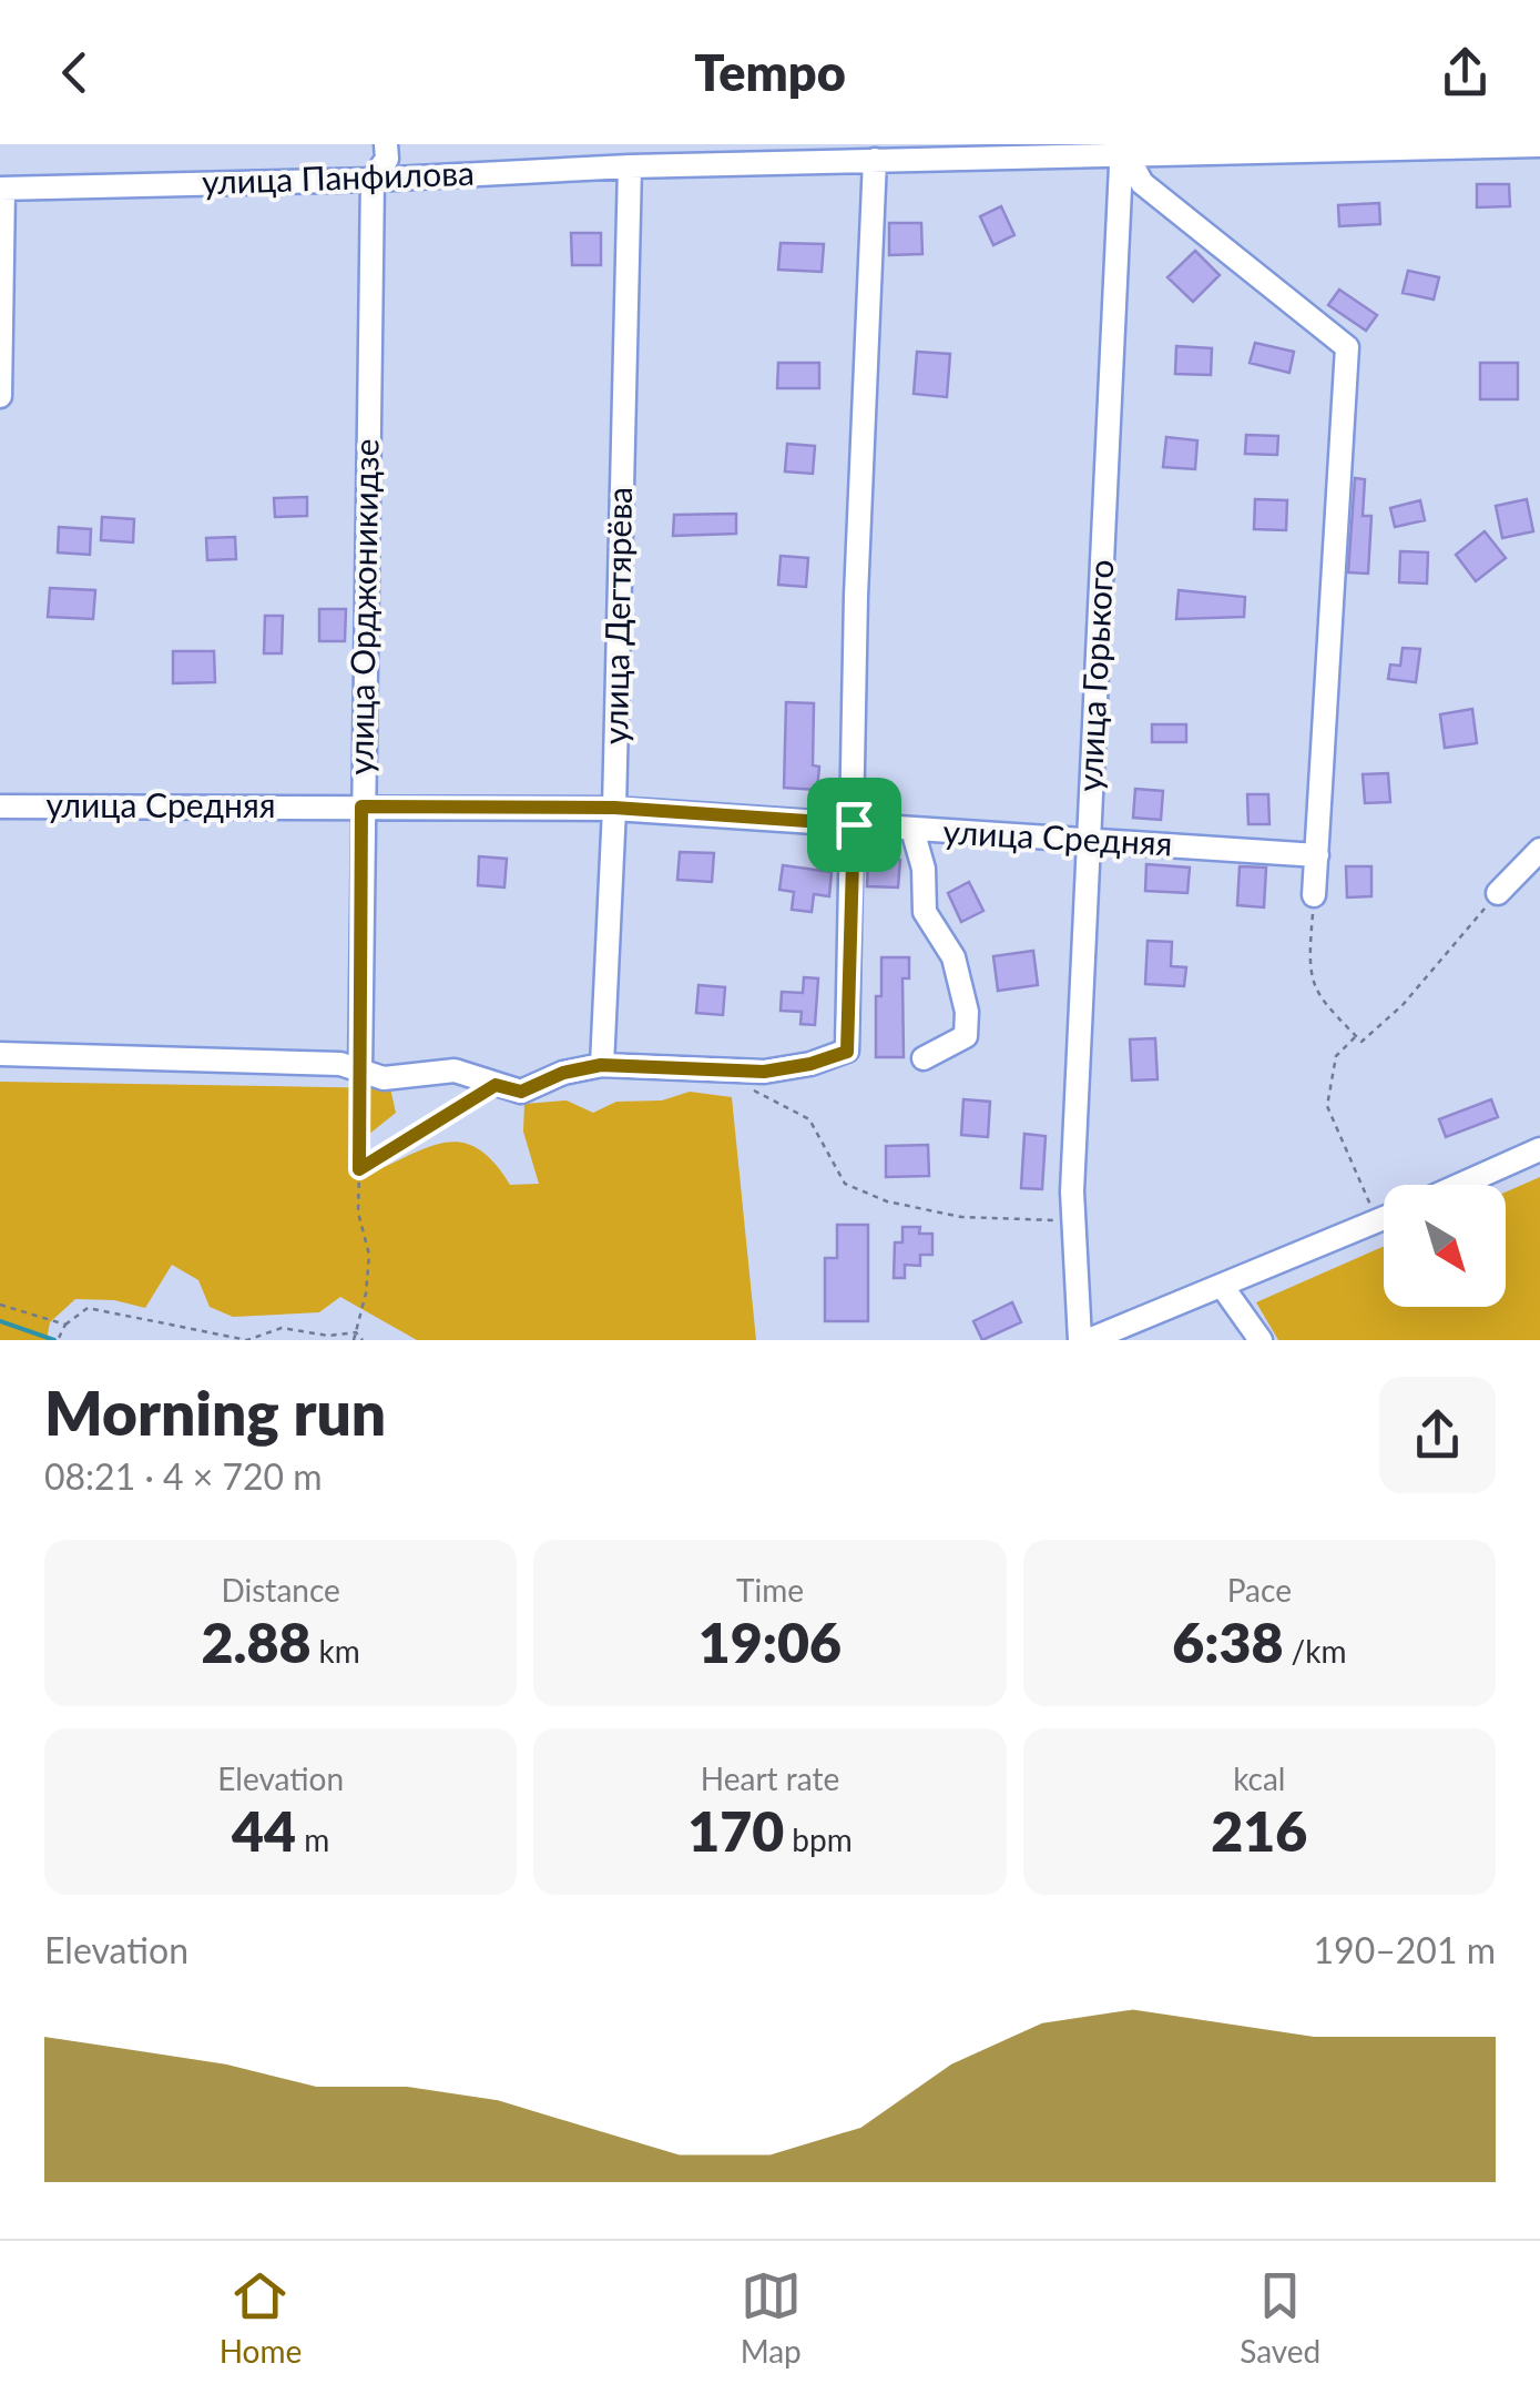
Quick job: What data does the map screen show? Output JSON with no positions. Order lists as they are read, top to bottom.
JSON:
{
  "streets": {
    "street": [
      "улица Панфилова",
      "улица Орджоникидзе",
      "улица Дегтярёва",
      "улица Горького",
      "улица Средняя"
    ]
  },
  "crossings": [
    ["улица Панфилова", "улица Орджоникидзе"],
    ["улица Панфилова", "улица Дегтярёва"],
    ["улица Панфилова", "улица Горького"],
    ["улица Орджоникидзе", "улица Средняя"],
    ["улица Дегтярёва", "улица Средняя"],
    ["улица Горького", "улица Средняя"]
  ],
  "north": "bottom right",
  "page": {
    "header": "Tempo",
    "heading": ["Morning run", "08:21 · 4 × 720 m"],
    "stats": [
      ["Distance", "2.88 km"],
      ["Time", "19:06"],
      ["Pace", "6:38 /km"],
      ["Elevation", "44 m"],
      ["Heart rate", "170 bpm"],
      ["kcal", "216"]
    ],
    "chart": ["Elevation", "190–201 m"],
    "tabs": ["Home", "Map", "Saved"]
  }
}
